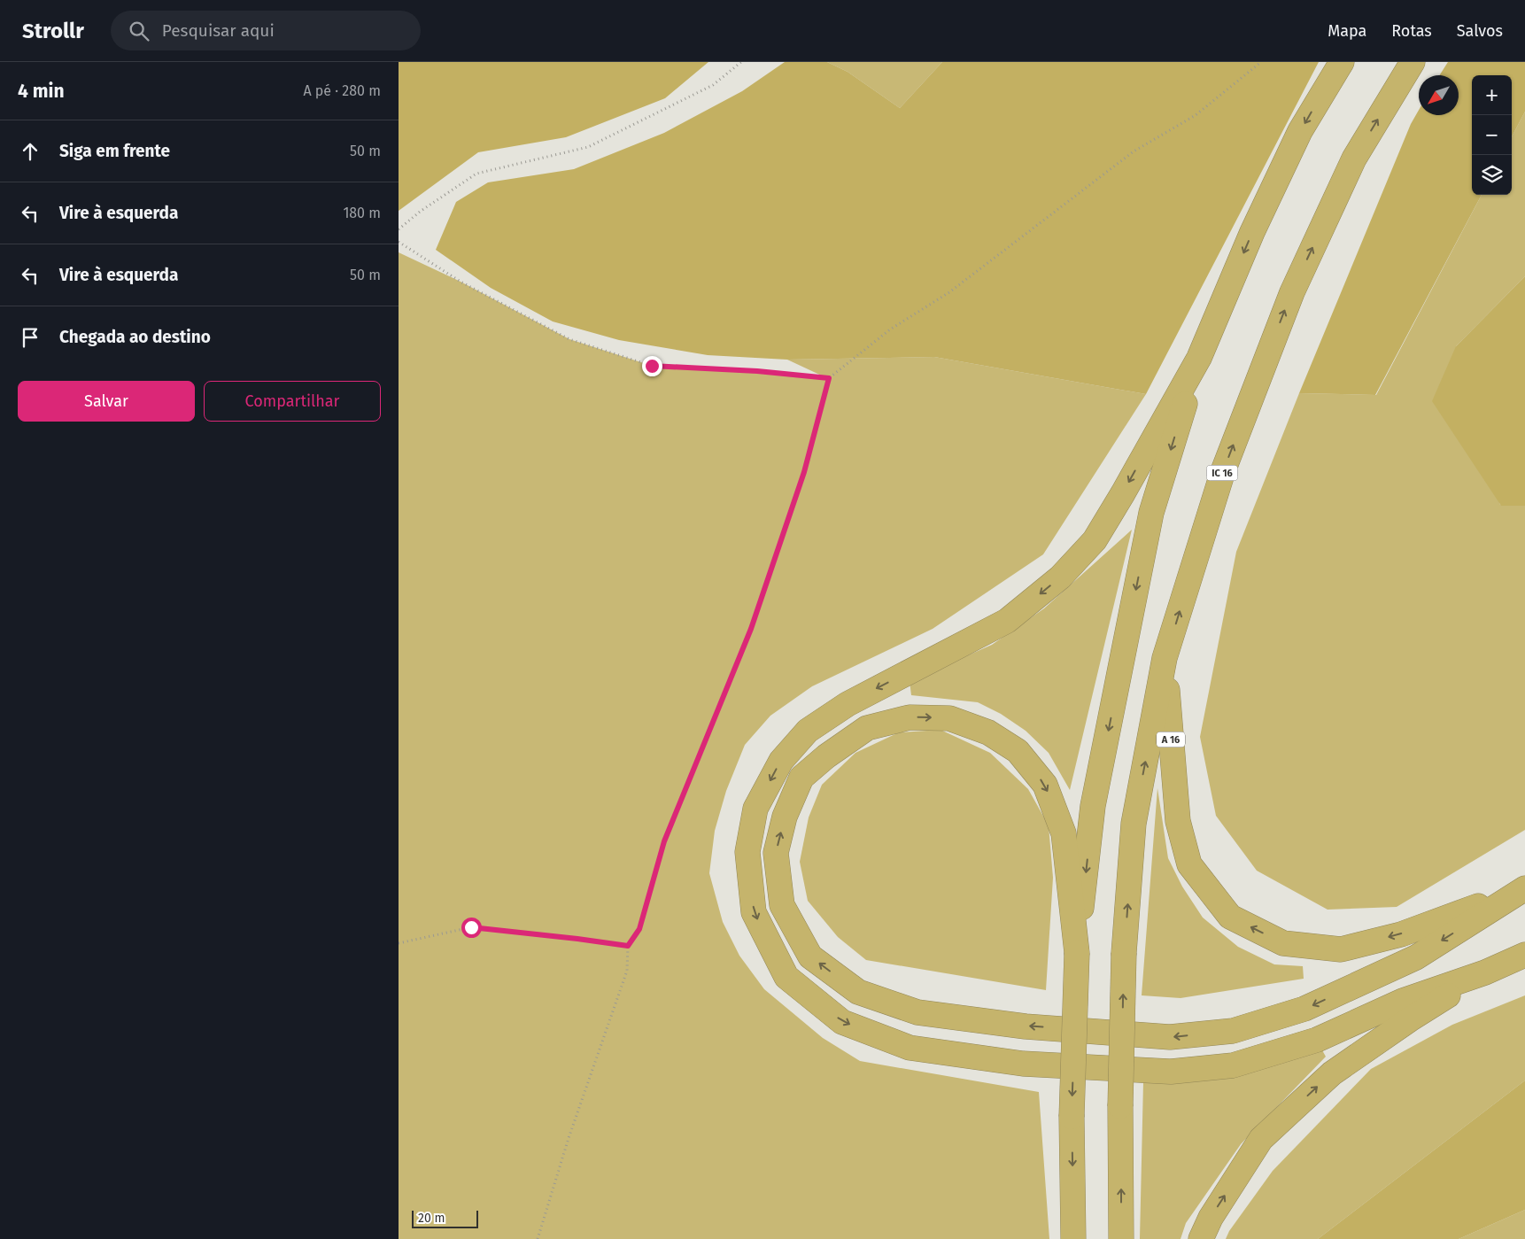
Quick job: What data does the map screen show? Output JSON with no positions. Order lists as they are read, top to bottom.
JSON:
{
  "streets": {
    "highway": ["IC 16", "A 16"]
  },
  "crossings": [
    ["IC 16", "A 16"]
  ],
  "scale_bar": "20 m",
  "north": "bottom left",
  "page": {
    "header": "Strollr",
    "search": "Pesquisar aqui",
    "nav": ["Mapa", "Rotas", "Salvos"],
    "heading": ["4 min", "A pé · 280 m"],
    "map_buttons": ["+", "−"],
    "list": [
      ["Siga em frente", "50 m"],
      ["Vire à esquerda", "180 m"],
      ["Vire à esquerda", "50 m"],
      "Chegada ao destino"
    ],
    "buttons": ["Salvar", "Compartilhar"],
    "scale": "20 m"
  }
}
